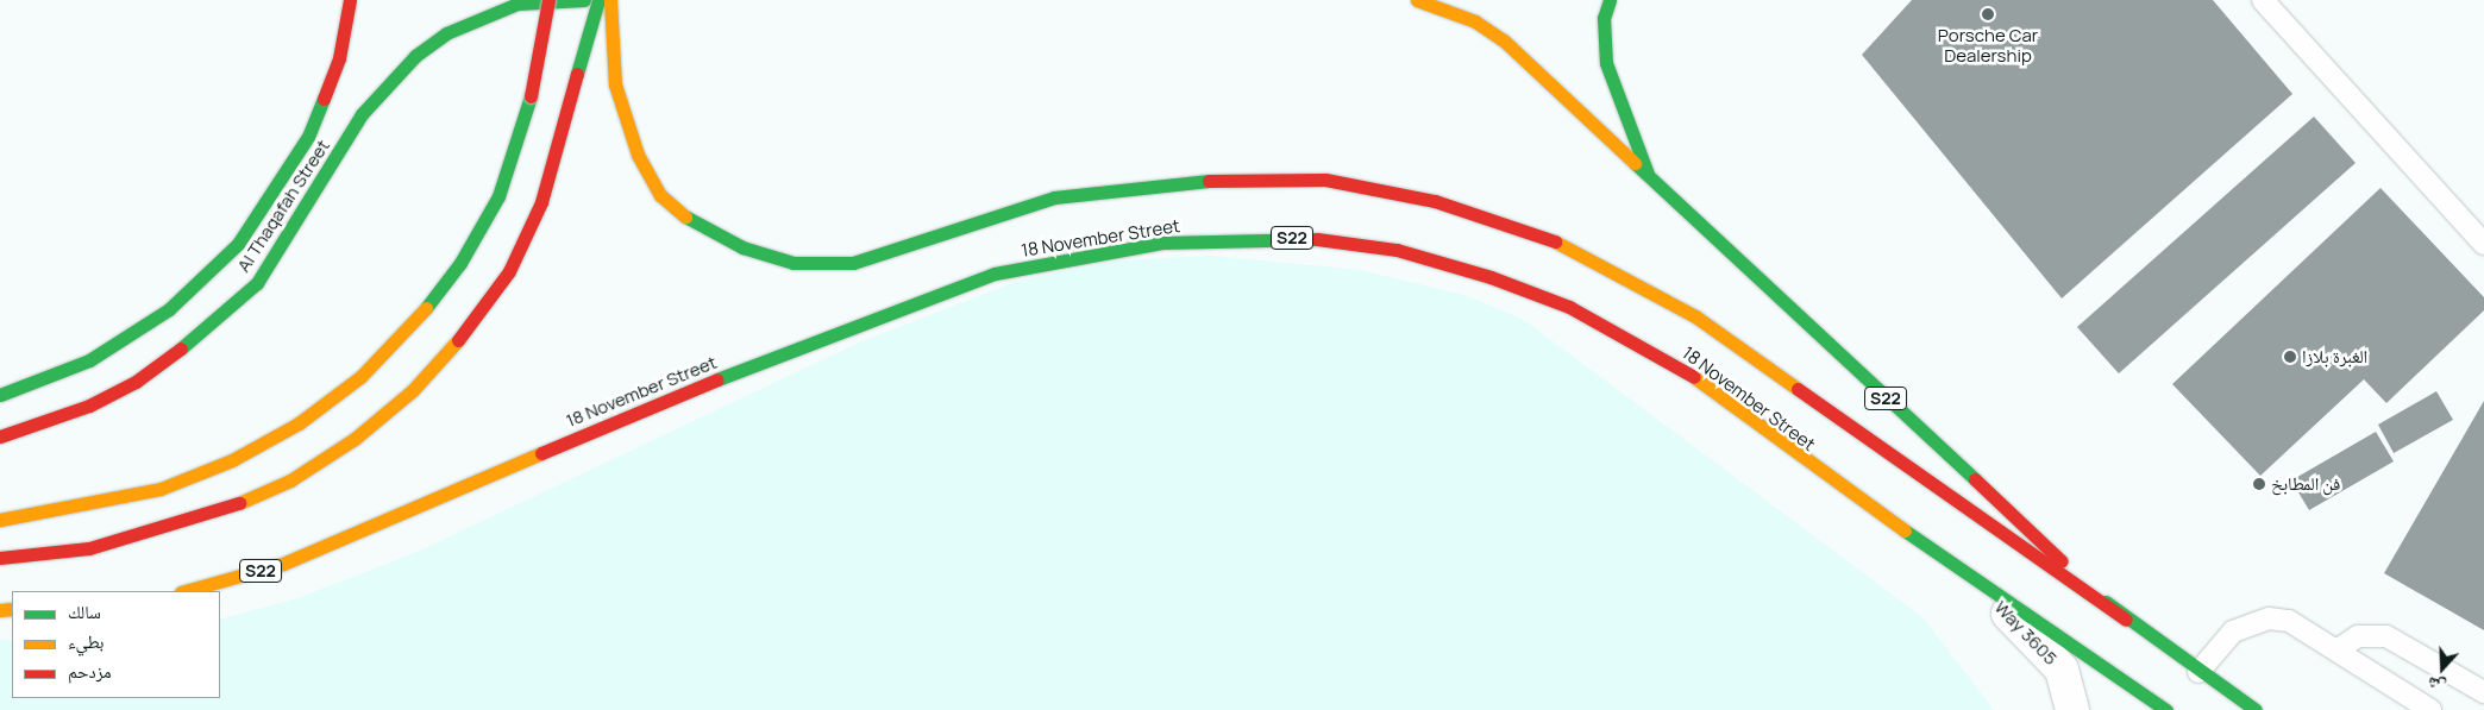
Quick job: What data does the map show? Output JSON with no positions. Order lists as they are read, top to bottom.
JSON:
{
  "streets": {
    "main road": ["Al Thaqafah Street", "18 November Street", "S22"],
    "street": ["Way 3605"]
  },
  "crossings": [
    ["18 November Street", "Way 3605"]
  ],
  "places": ["Porsche Car Dealership", "الغبرة بلازا", "فن المطابخ"],
  "legend": ["سالك", "بطيء", "مزدحم"],
  "north": "bottom"
}
